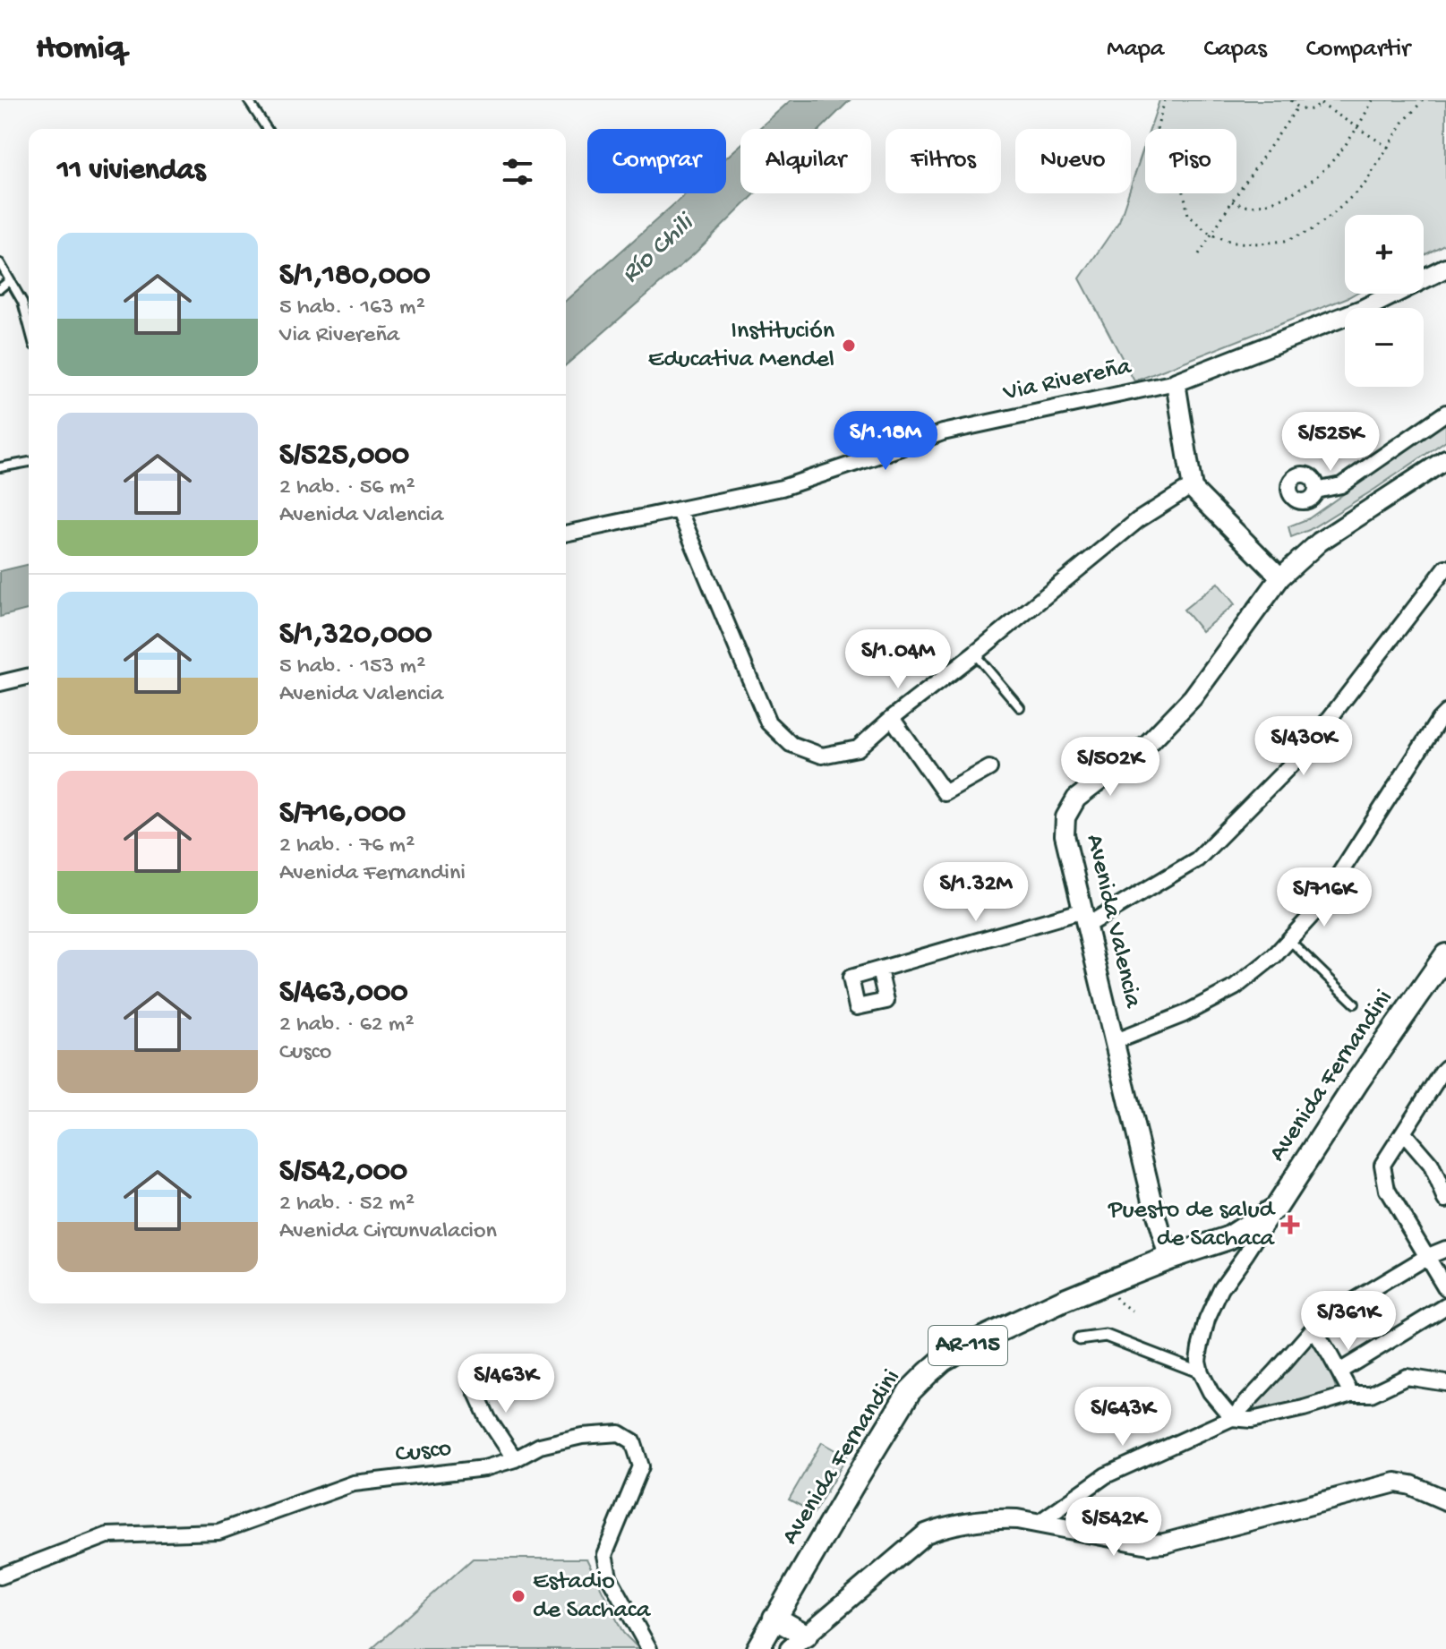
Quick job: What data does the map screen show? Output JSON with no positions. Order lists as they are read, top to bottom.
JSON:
{
  "streets": {
    "main road": ["Avenida Fernandini", "AR-115"],
    "street": ["Via Rivereña", "Avenida Valencia", "Cusco"]
  },
  "crossings": [
    ["Avenida Valencia", "Avenida Fernandini"]
  ],
  "water": ["Río Chili"],
  "places": {
    "other": ["Institución Educativa Mendel", "Estadio de Sachaca"],
    "health": ["Puesto de salud de Sachaca"]
  },
  "page": {
    "header": "Homiq",
    "nav": ["Mapa", "Capas", "Compartir"],
    "chip": [
      "Comprar",
      "Alquilar",
      "Filtros",
      "Nuevo",
      "Piso"
    ],
    "heading": "11 viviendas",
    "map_buttons": ["+", "−"],
    "list": [
      {
        "name": "S/1,180,000",
        "note": "5 hab. · 163 m² · Via Rivereña"
      },
      {
        "name": "S/525,000",
        "note": "2 hab. · 56 m² · Avenida Valencia"
      },
      {
        "name": "S/1,320,000",
        "note": "5 hab. · 153 m² · Avenida Valencia"
      },
      {
        "name": "S/716,000",
        "note": "2 hab. · 76 m² · Avenida Fernandini"
      },
      {
        "name": "S/463,000",
        "note": "2 hab. · 62 m² · Cusco"
      },
      {
        "name": "S/542,000",
        "note": "2 hab. · 52 m² · Avenida Circunvalacion"
      }
    ],
    "price": [
      "S/1.18M",
      "S/525K",
      "S/1.04M",
      "S/430K",
      "S/502K",
      "S/1.32M",
      "S/716K",
      "S/361K",
      "S/463K",
      "S/643K",
      "S/542K"
    ]
  }
}
